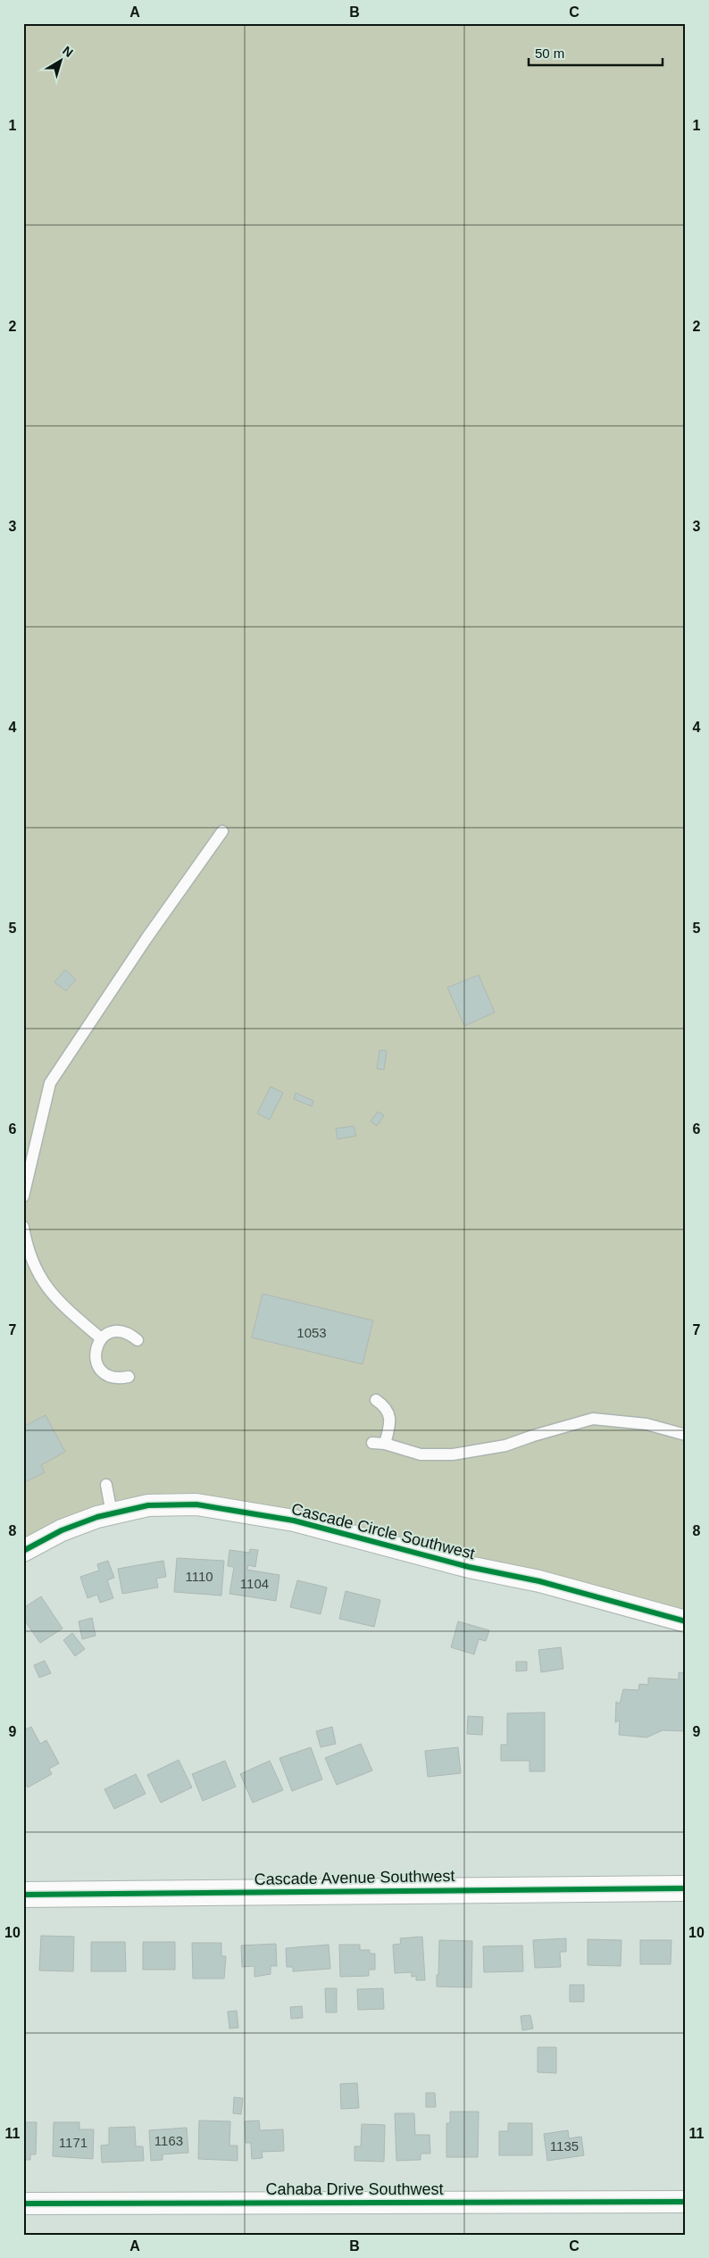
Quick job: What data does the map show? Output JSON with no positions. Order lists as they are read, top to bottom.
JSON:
{
  "streets": {
    "main road": ["Cascade Avenue Southwest"],
    "street": ["Cascade Circle Southwest", "Cahaba Drive Southwest"]
  },
  "house_numbers": [
    "1053",
    "1110",
    "1104",
    "1163",
    "1171",
    "1135"
  ],
  "scale_bar": "50 m",
  "north": "top right",
  "grid": {
    "columns": ["A", "B", "C"],
    "rows": [
      "1",
      "2",
      "3",
      "4",
      "5",
      "6",
      "7",
      "8",
      "9",
      "10",
      "11"
    ]
  }
}
